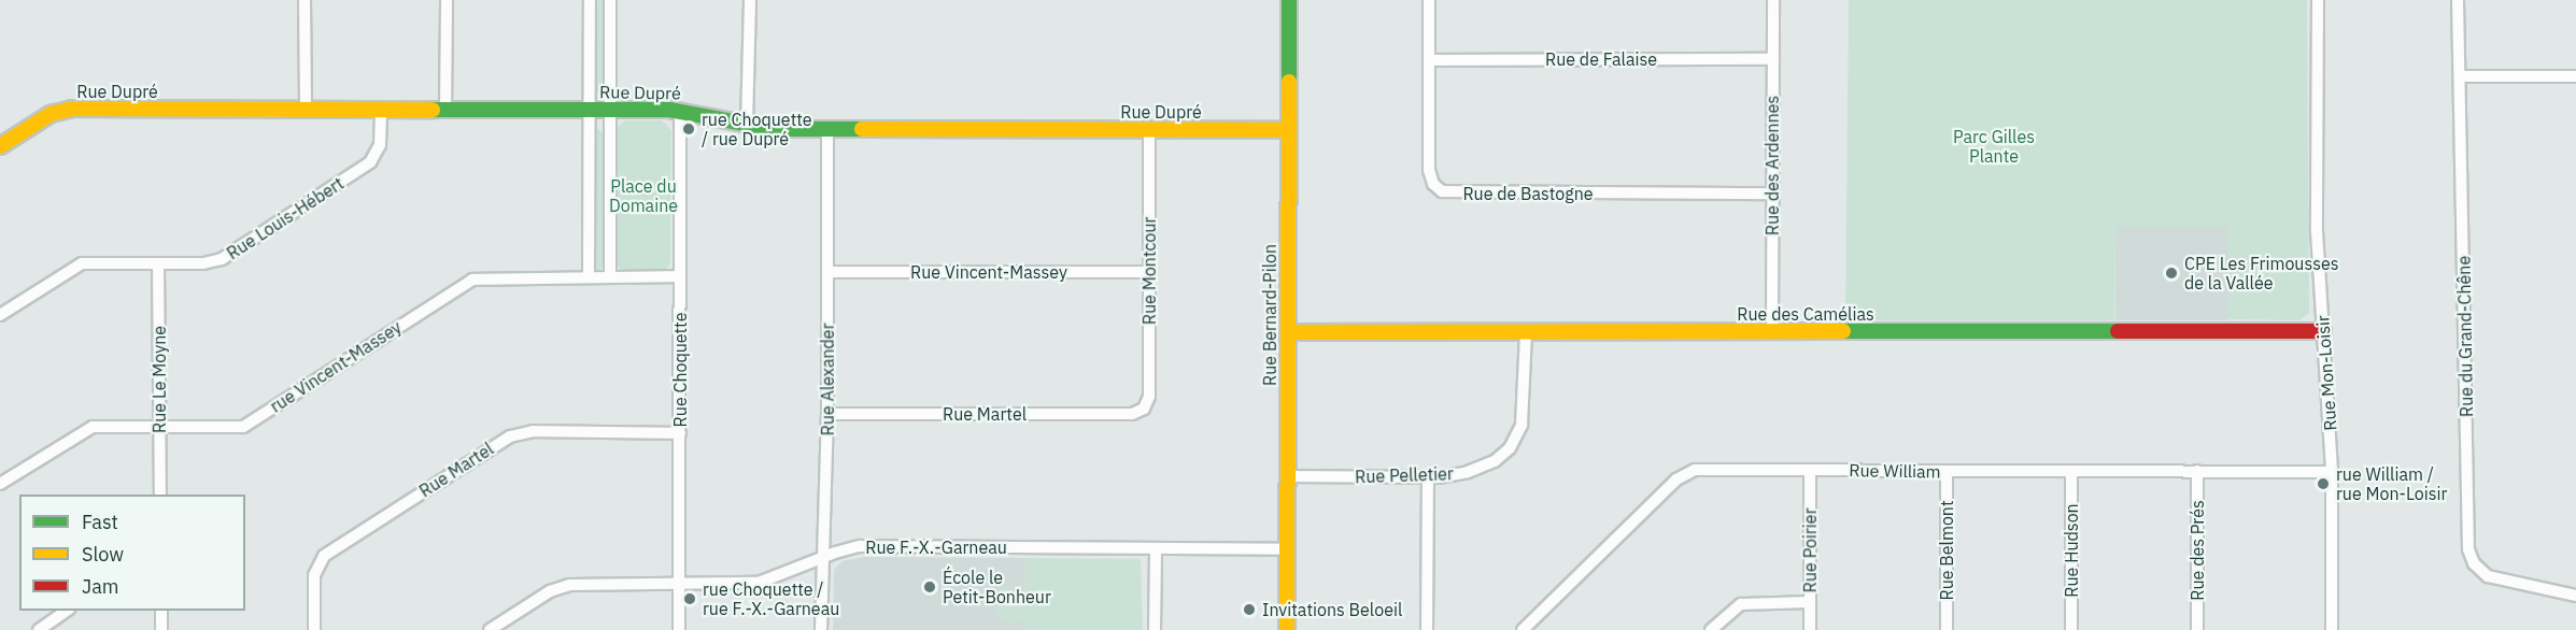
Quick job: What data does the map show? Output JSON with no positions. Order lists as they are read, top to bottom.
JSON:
{
  "streets": {
    "street": [
      "Rue de Falaise",
      "Rue Dupré",
      "Rue des Ardennes",
      "Rue de Bastogne",
      "Rue Louis-Hébert",
      "Rue Montcour",
      "Rue Vincent-Massey",
      "Rue des Camélias",
      "Rue Bernard-Pilon",
      "Rue du Grand-Chêne",
      "rue Vincent-Massey",
      "Rue Choquette",
      "Rue Mon-Loisir",
      "Rue Le Moyne",
      "Rue Alexander",
      "Rue Martel",
      "Rue William",
      "Rue Pelletier",
      "Rue F.-X.-Garneau",
      "Rue Poirier",
      "Rue Belmont",
      "Rue Hudson",
      "Rue des Prés"
    ]
  },
  "crossings": [
    ["Rue de Falaise", "Rue des Ardennes"],
    ["Rue de Falaise", "Rue de Bastogne"],
    ["Rue Dupré", "Rue Louis-Hébert"],
    ["Rue Dupré", "Rue Montcour"],
    ["Rue Dupré", "Rue Bernard-Pilon"],
    ["Rue Dupré", "Rue Choquette"],
    ["Rue Dupré", "Rue Alexander"],
    ["Rue des Ardennes", "Rue de Bastogne"],
    ["Rue des Ardennes", "Rue des Camélias"],
    ["Rue Louis-Hébert", "Rue Le Moyne"],
    ["Rue Montcour", "Rue Vincent-Massey"],
    ["Rue Montcour", "Rue Martel"],
    ["Rue Vincent-Massey", "Rue Alexander"],
    ["Rue des Camélias", "Rue Bernard-Pilon"],
    ["Rue des Camélias", "Rue Mon-Loisir"],
    ["Rue des Camélias", "Rue Pelletier"],
    ["Rue Bernard-Pilon", "Rue Pelletier"],
    ["Rue Bernard-Pilon", "Rue F.-X.-Garneau"],
    ["rue Vincent-Massey", "Rue Choquette"],
    ["rue Vincent-Massey", "Rue Le Moyne"],
    ["Rue Choquette", "Rue Martel"],
    ["Rue Choquette", "Rue F.-X.-Garneau"],
    ["Rue Mon-Loisir", "Rue William"],
    ["Rue Alexander", "Rue Martel"],
    ["Rue Alexander", "Rue F.-X.-Garneau"],
    ["Rue William", "Rue Poirier"],
    ["Rue William", "Rue Belmont"],
    ["Rue William", "Rue Hudson"],
    ["Rue William", "Rue des Prés"]
  ],
  "parks": ["Parc Gilles Plante", "Place du Domaine"],
  "places": [
    "rue Choquette / rue Dupré",
    "CPE Les Frimousses de la Vallée",
    "rue William / rue Mon-Loisir",
    "École le Petit-Bonheur",
    "rue Choquette / rue F.-X.-Garneau",
    "Invitations Beloeil"
  ],
  "legend": ["Fast", "Slow", "Jam"]
}
